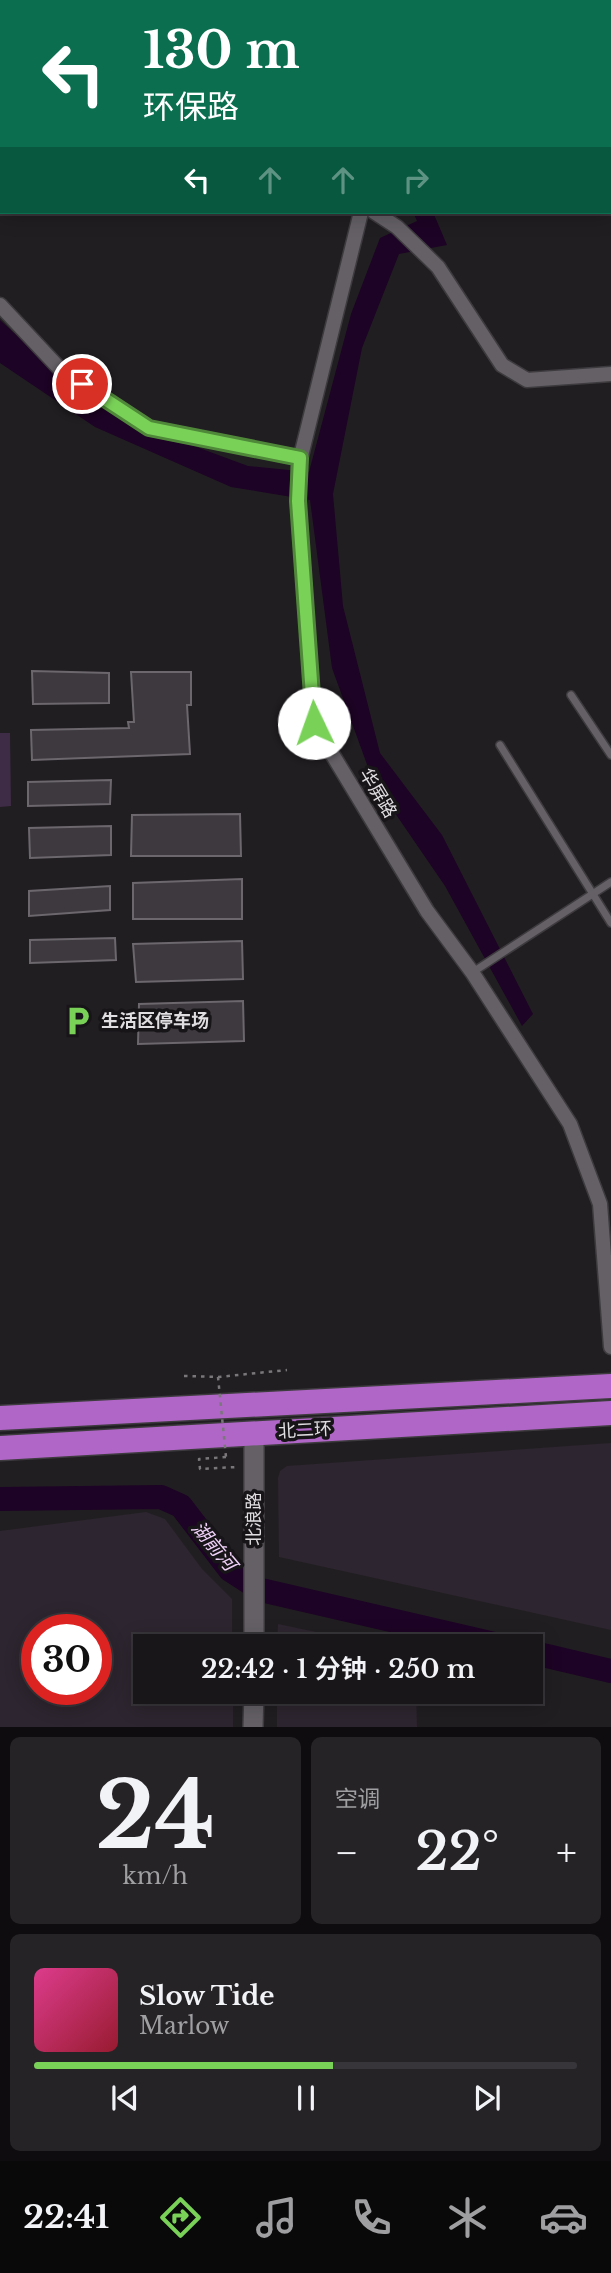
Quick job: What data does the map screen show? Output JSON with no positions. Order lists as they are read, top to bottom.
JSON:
{
  "streets": {
    "highway": ["北二环"],
    "street": ["华屏路", "北浪路"]
  },
  "crossings": [
    ["北二环", "北浪路"]
  ],
  "water": ["湖前河"],
  "places": {
    "parking": ["生活区停车场"]
  },
  "page": {
    "turn": ["130 m", "环保路"],
    "limit": "30",
    "trip": "22:42 · 1 分钟 · 250 m",
    "tile": [
      ["24", "km/h"],
      "空调"
    ],
    "heat": ["−", "22°", "+"],
    "song": ["Slow Tide", "Marlow"],
    "tabs": "22:41"
  }
}
